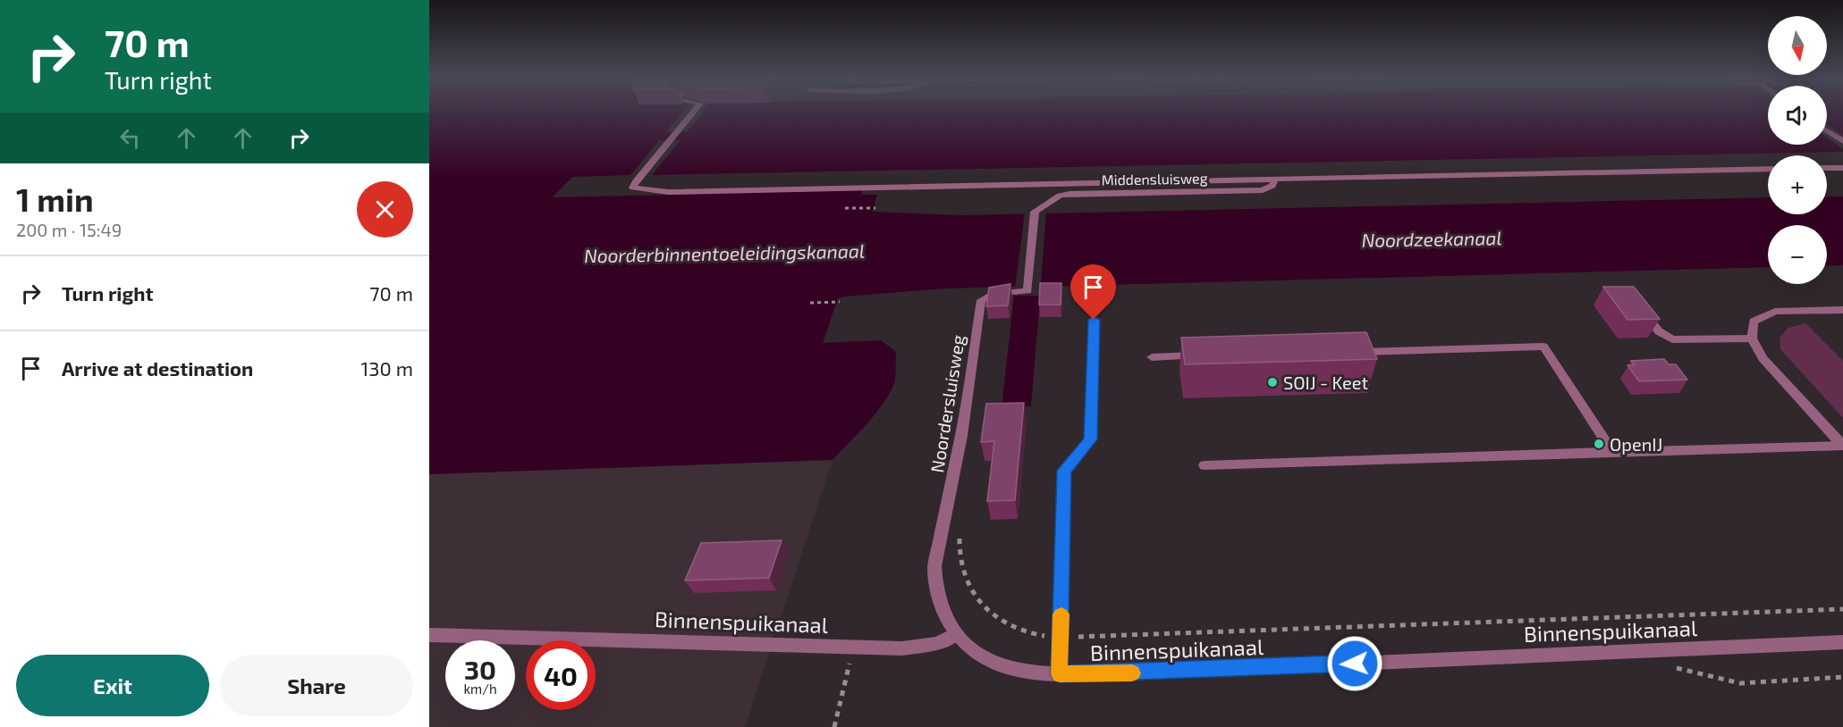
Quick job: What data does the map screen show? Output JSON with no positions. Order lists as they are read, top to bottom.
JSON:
{
  "streets": {
    "street": ["Middensluisweg", "Noordersluisweg", "Binnenspuikanaal"]
  },
  "crossings": [
    ["Middensluisweg", "Noordersluisweg"],
    ["Noordersluisweg", "Binnenspuikanaal"]
  ],
  "water": ["Noordzeekanaal", "Noorderbinnentoeleidingskanaal"],
  "places": ["SOIJ - Keet", "OpenIJ"],
  "north": "bottom",
  "page": {
    "turn": ["70 m", "Turn right"],
    "map_buttons": ["+", "−"],
    "heading": ["1 min", "200 m · 15:49"],
    "list": [
      {
        "name": "Turn right",
        "value": "70 m"
      },
      {
        "name": "Arrive at destination",
        "value": "130 m"
      }
    ],
    "speed": "30 km/h",
    "limit": "40",
    "buttons": ["Exit", "Share"]
  }
}
